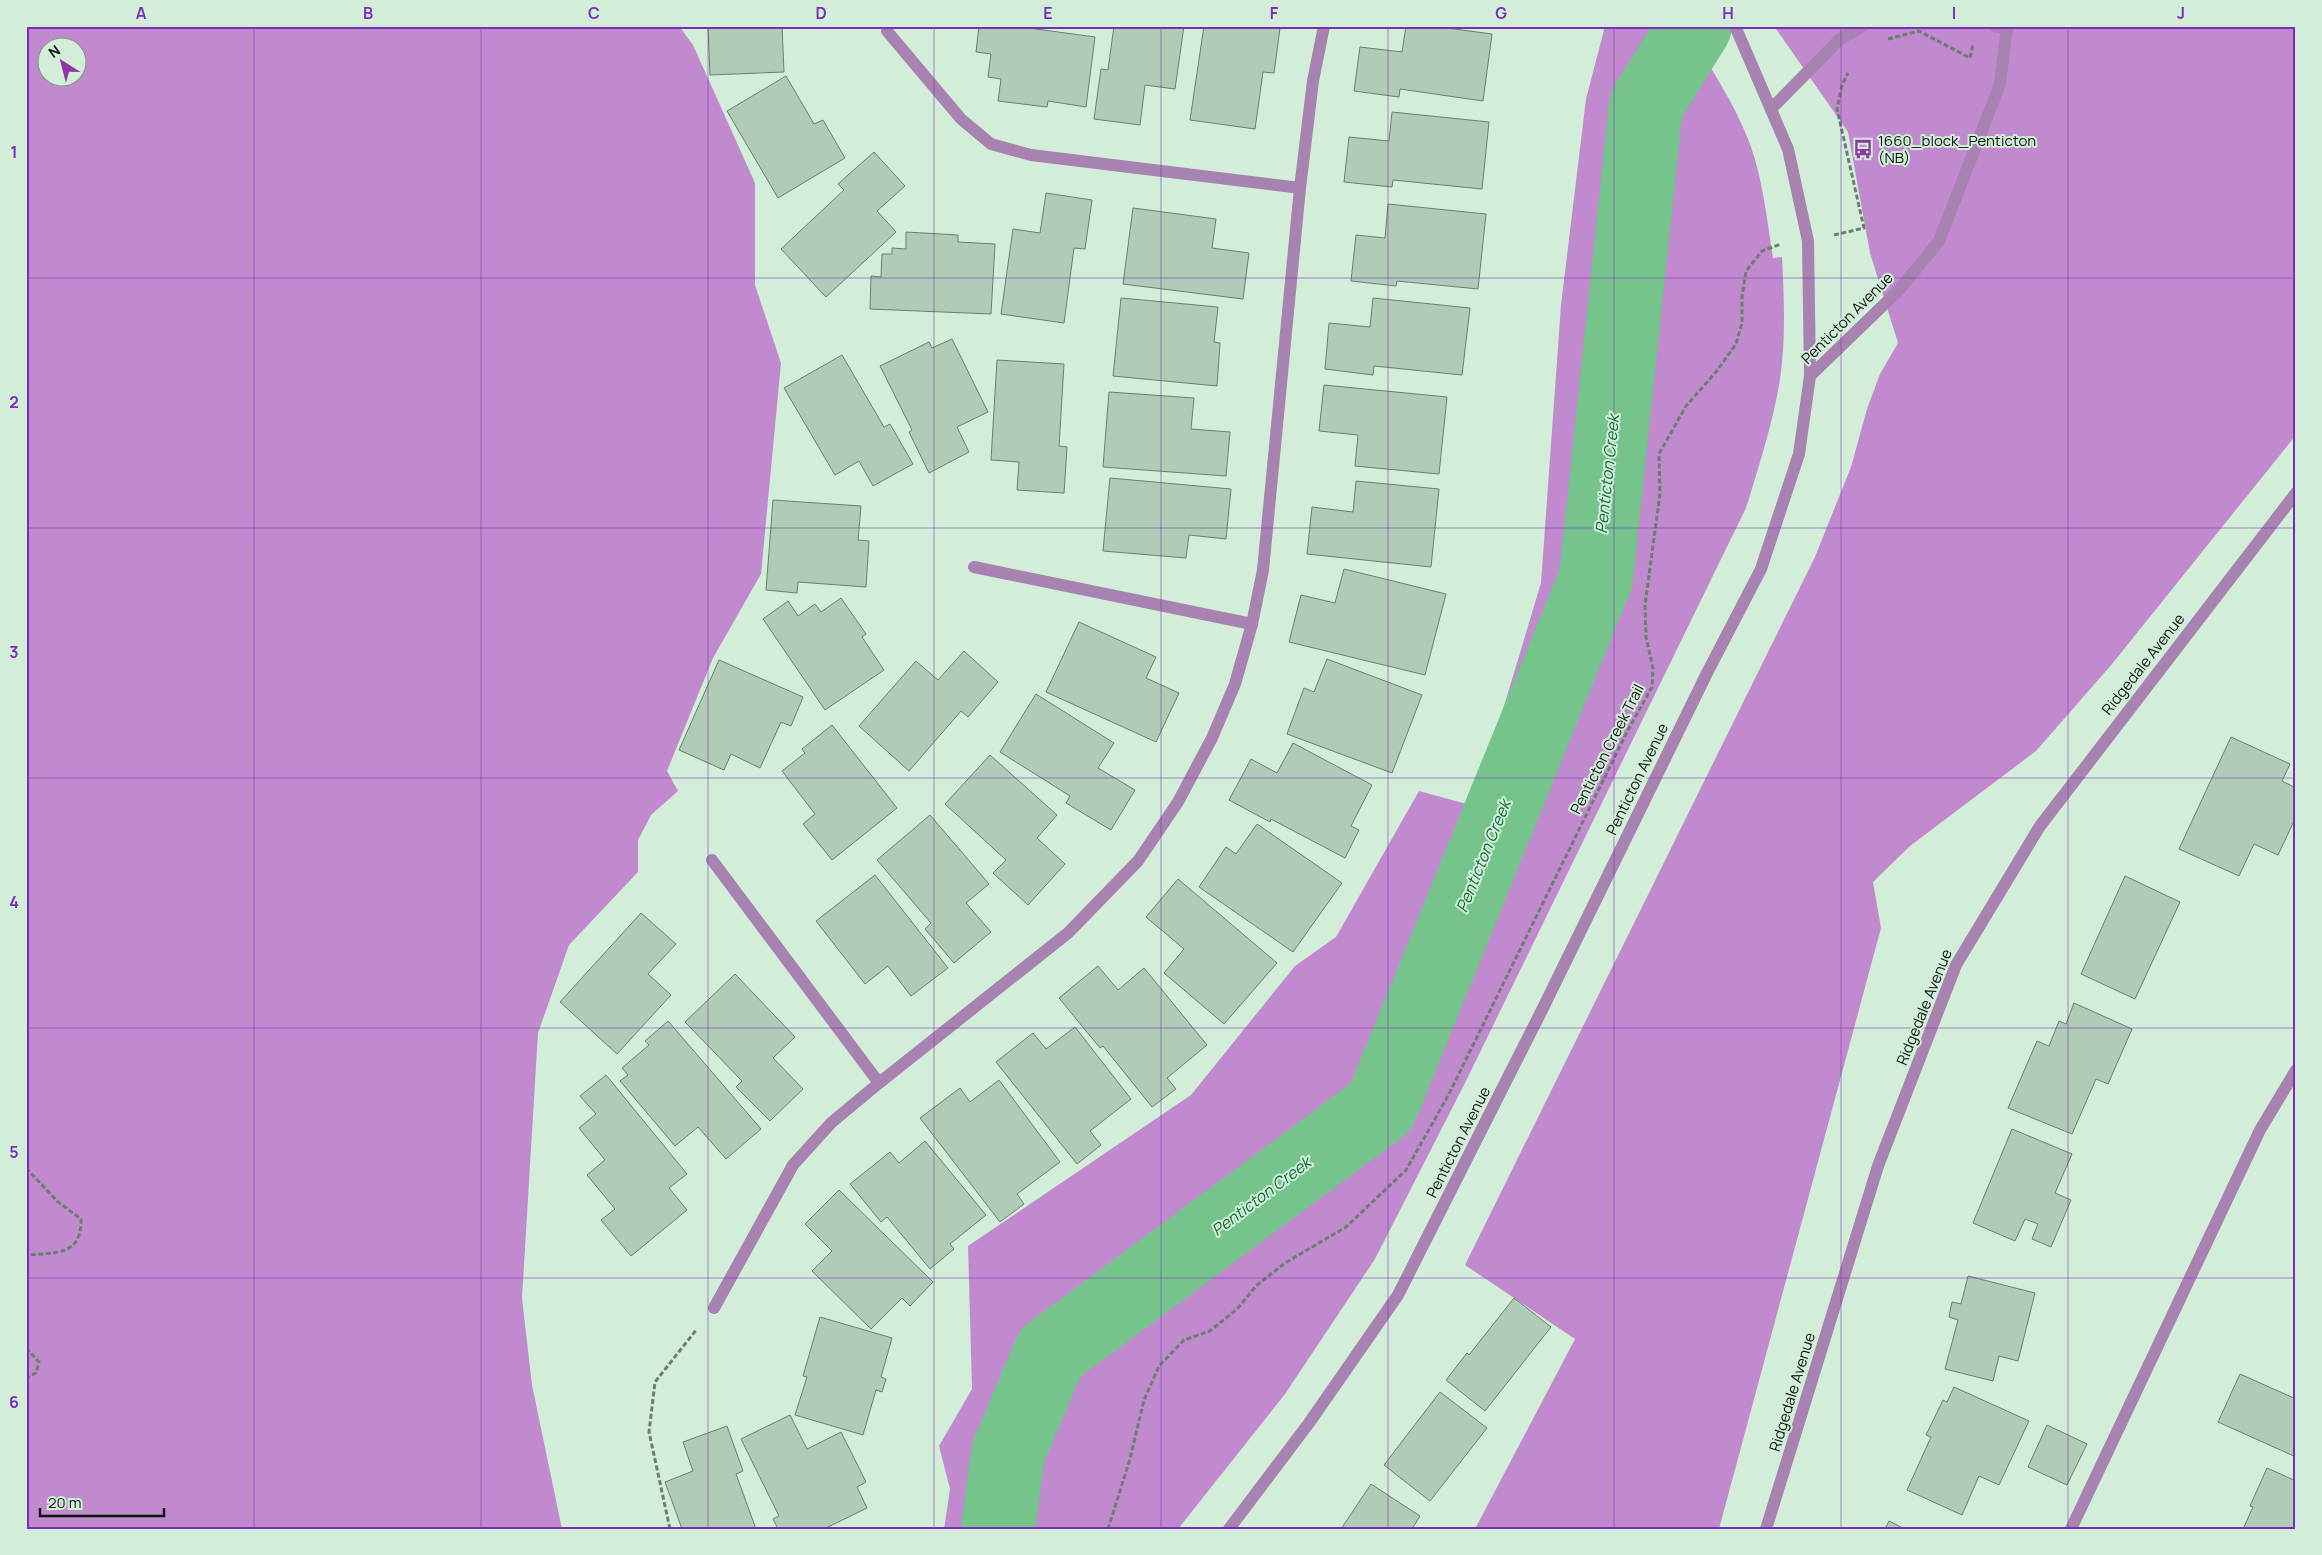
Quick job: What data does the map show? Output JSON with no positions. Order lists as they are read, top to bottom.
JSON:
{
  "streets": {
    "street": ["Penticton Avenue", "Ridgedale Avenue"],
    "path": ["Penticton Creek Trail"]
  },
  "water": ["Penticton Creek"],
  "places": {
    "bus stop": ["1660_block_Penticton (NB)"]
  },
  "scale_bar": "20 m",
  "north": "top left",
  "grid": {
    "columns": [
      "A",
      "B",
      "C",
      "D",
      "E",
      "F",
      "G",
      "H",
      "I",
      "J"
    ],
    "rows": [
      "1",
      "2",
      "3",
      "4",
      "5",
      "6"
    ]
  }
}
